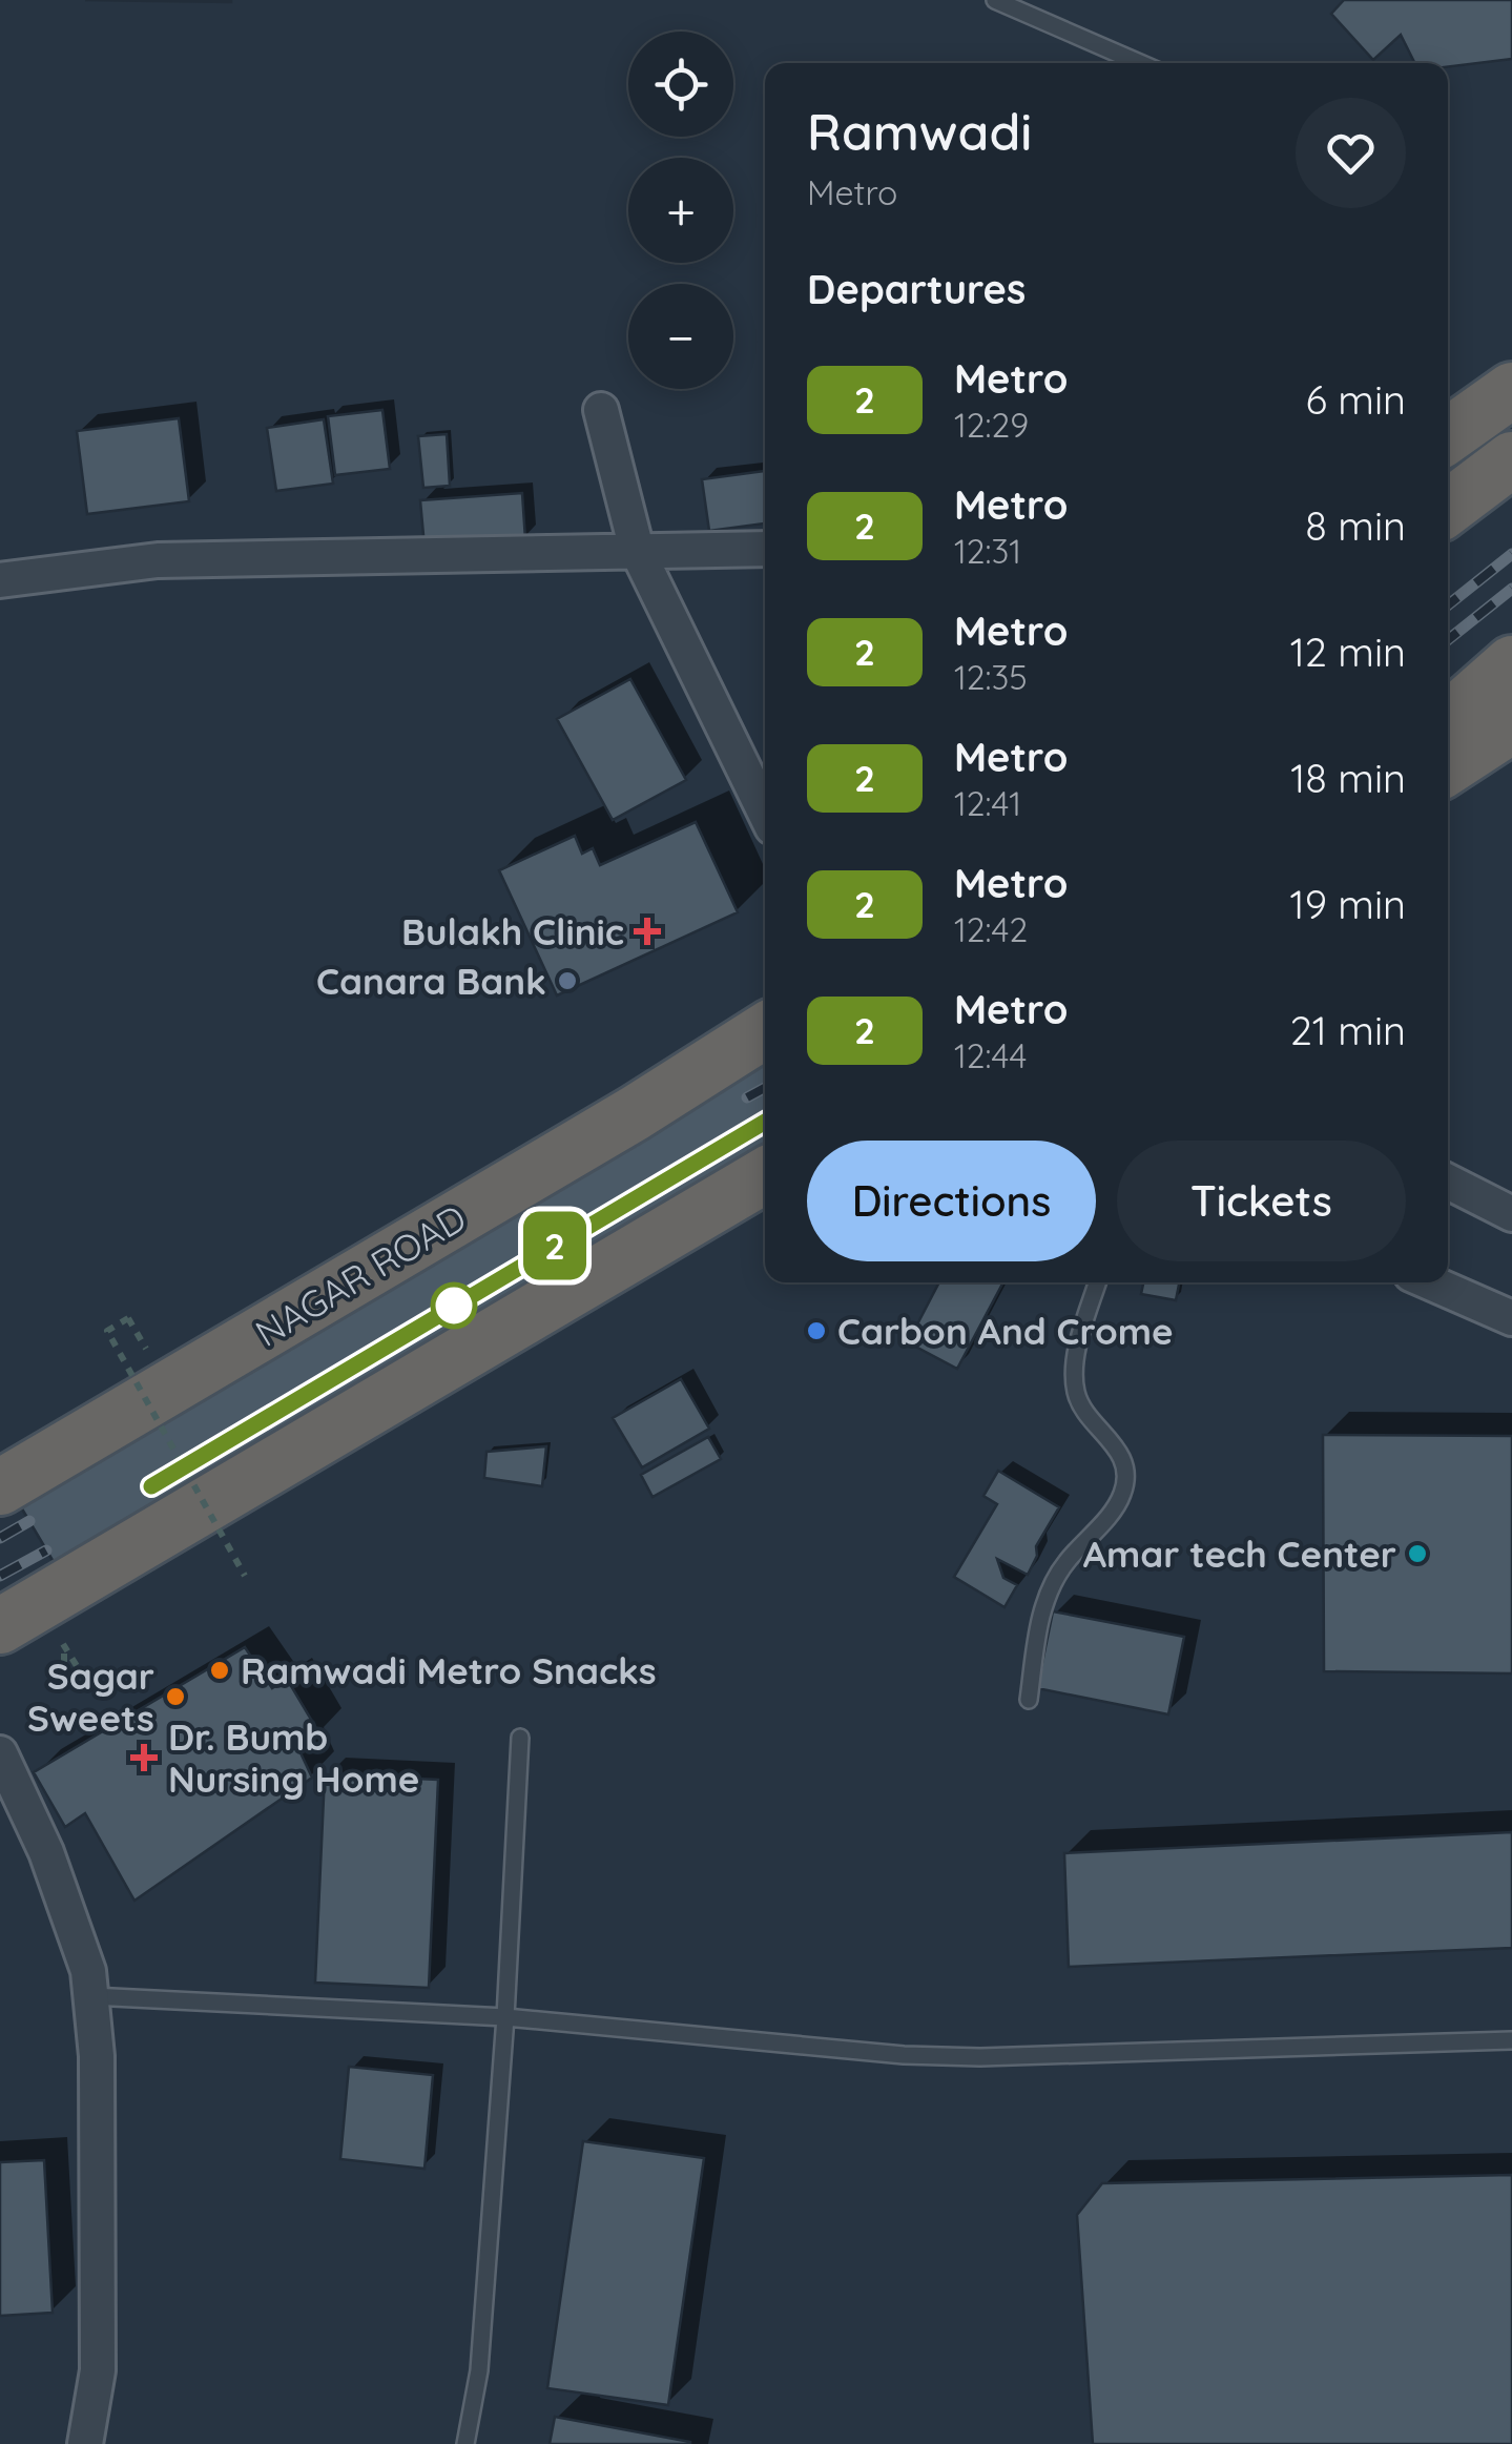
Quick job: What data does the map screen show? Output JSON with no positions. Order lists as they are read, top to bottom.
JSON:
{
  "streets": {
    "highway": ["NAGAR ROAD"]
  },
  "places": {
    "health": ["Bulakh Clinic", "Dr. Bumb Nursing Home"],
    "other": [
      "Canara Bank",
      "Carbon And Crome",
      "Amar tech Center",
      "Ramwadi Metro Snacks",
      "Sagar Sweets"
    ]
  },
  "lines": ["metro line 2"],
  "page": {
    "on_map": "2",
    "map_buttons": ["+", "−"],
    "heading": [
      ["Ramwadi", "Metro"],
      "Departures"
    ],
    "list": [
      {
        "mark": "2",
        "name": "Metro",
        "note": "12:29",
        "value": "6 min"
      },
      {
        "mark": "2",
        "name": "Metro",
        "note": "12:31",
        "value": "8 min"
      },
      {
        "mark": "2",
        "name": "Metro",
        "note": "12:35",
        "value": "12 min"
      },
      {
        "mark": "2",
        "name": "Metro",
        "note": "12:41",
        "value": "18 min"
      },
      {
        "mark": "2",
        "name": "Metro",
        "note": "12:42",
        "value": "19 min"
      },
      {
        "mark": "2",
        "name": "Metro",
        "note": "12:44",
        "value": "21 min"
      }
    ],
    "buttons": ["Directions", "Tickets"]
  }
}
